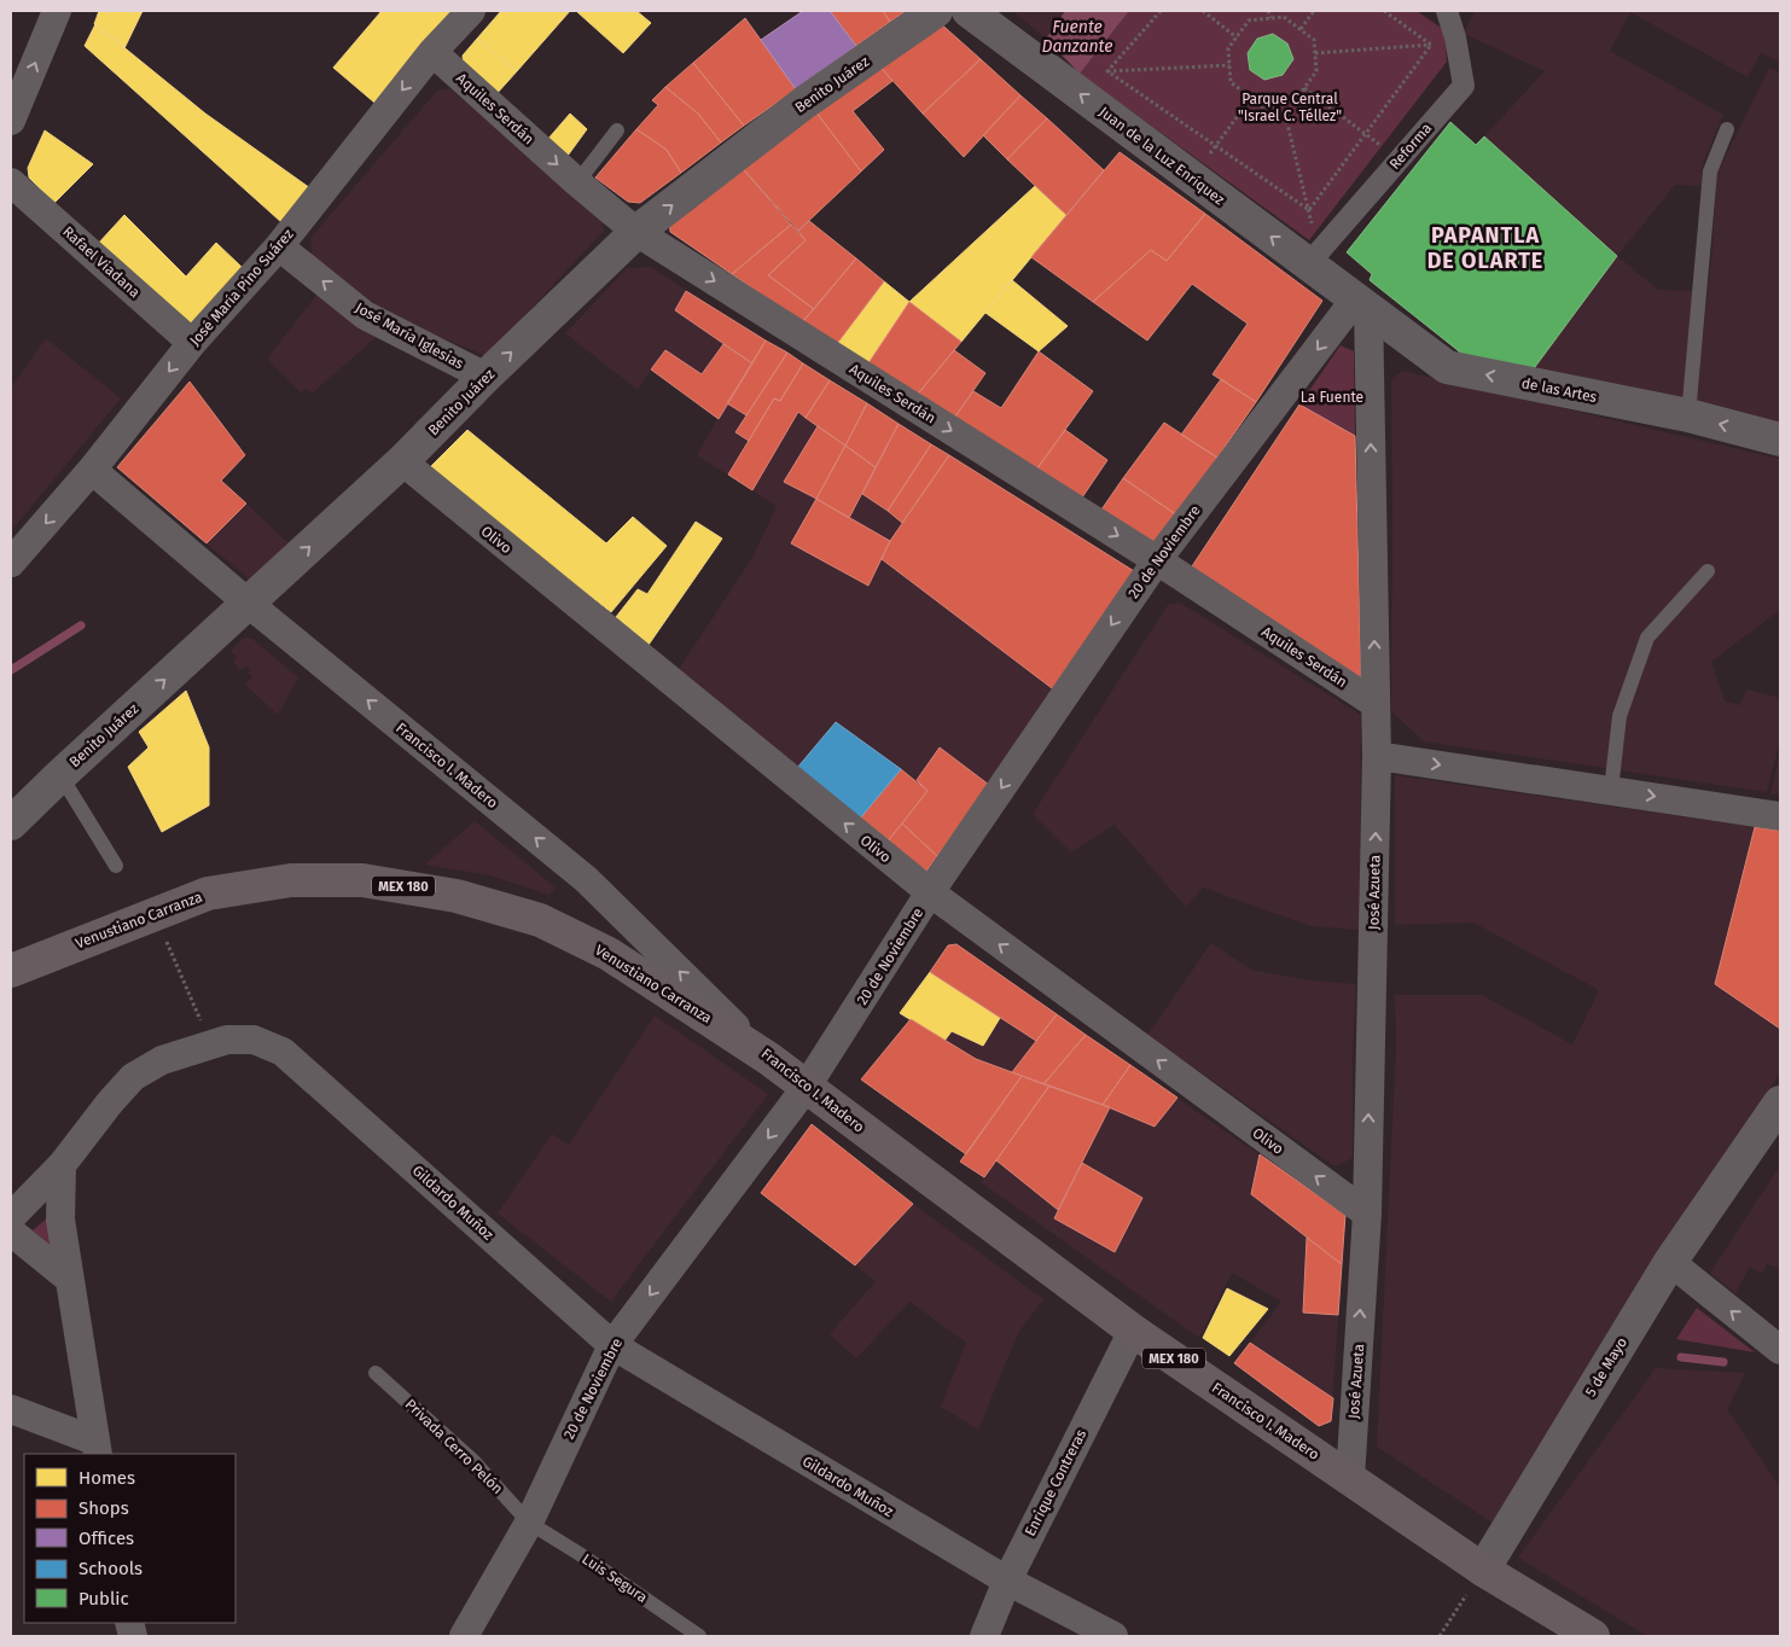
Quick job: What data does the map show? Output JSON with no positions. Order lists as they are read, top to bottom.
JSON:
{
  "streets": {
    "main road": ["Francisco I. Madero", "MEX 180", "Venustiano Carranza"],
    "street": [
      "Benito Juárez",
      "Aquiles Serdán",
      "Reforma",
      "Juan de la Luz Enríquez",
      "Rafael Viadana",
      "José María Pino Suárez",
      "José María Iglesias",
      "de las Artes",
      "Olivo",
      "20 de Noviembre",
      "José Azueta",
      "Gildardo Muñoz",
      "5 de Mayo",
      "Enrique Contreras"
    ],
    "lane": ["Privada Cerro Pelón", "Luis Segura"]
  },
  "crossings": [
    ["Benito Juárez", "Aquiles Serdán"],
    ["Benito Juárez", "José María Iglesias"],
    ["Benito Juárez", "Olivo"],
    ["Benito Juárez", "Francisco I. Madero"],
    ["Aquiles Serdán", "José María Pino Suárez"],
    ["Aquiles Serdán", "20 de Noviembre"],
    ["Aquiles Serdán", "José Azueta"],
    ["Reforma", "Juan de la Luz Enríquez"],
    ["Juan de la Luz Enríquez", "de las Artes"],
    ["Juan de la Luz Enríquez", "20 de Noviembre"],
    ["Juan de la Luz Enríquez", "José Azueta"],
    ["Rafael Viadana", "José María Pino Suárez"],
    ["José María Pino Suárez", "José María Iglesias"],
    ["José María Pino Suárez", "Francisco I. Madero"],
    ["de las Artes", "20 de Noviembre"],
    ["de las Artes", "José Azueta"],
    ["Olivo", "20 de Noviembre"],
    ["Olivo", "José Azueta"],
    ["20 de Noviembre", "Francisco I. Madero"],
    ["20 de Noviembre", "José Azueta"],
    ["20 de Noviembre", "Gildardo Muñoz"],
    ["20 de Noviembre", "Privada Cerro Pelón"],
    ["20 de Noviembre", "Luis Segura"],
    ["Francisco I. Madero", "José Azueta"],
    ["Francisco I. Madero", "Venustiano Carranza"],
    ["Francisco I. Madero", "5 de Mayo"],
    ["Francisco I. Madero", "Enrique Contreras"],
    ["Gildardo Muñoz", "Enrique Contreras"],
    ["Privada Cerro Pelón", "Luis Segura"]
  ],
  "one_way": [
    "Benito Juárez",
    "Aquiles Serdán",
    "Juan de la Luz Enríquez",
    "José María Pino Suárez",
    "José María Iglesias",
    "de las Artes",
    "Olivo",
    "20 de Noviembre",
    "Francisco I. Madero",
    "José Azueta"
  ],
  "districts": ["PAPANTLA DE OLARTE"],
  "water": ["Fuente Danzante"],
  "parks": ["Parque Central \"Israel C. Téllez\"", "La Fuente"],
  "legend": [
    "Homes",
    "Shops",
    "Offices",
    "Schools",
    "Public"
  ]
}
